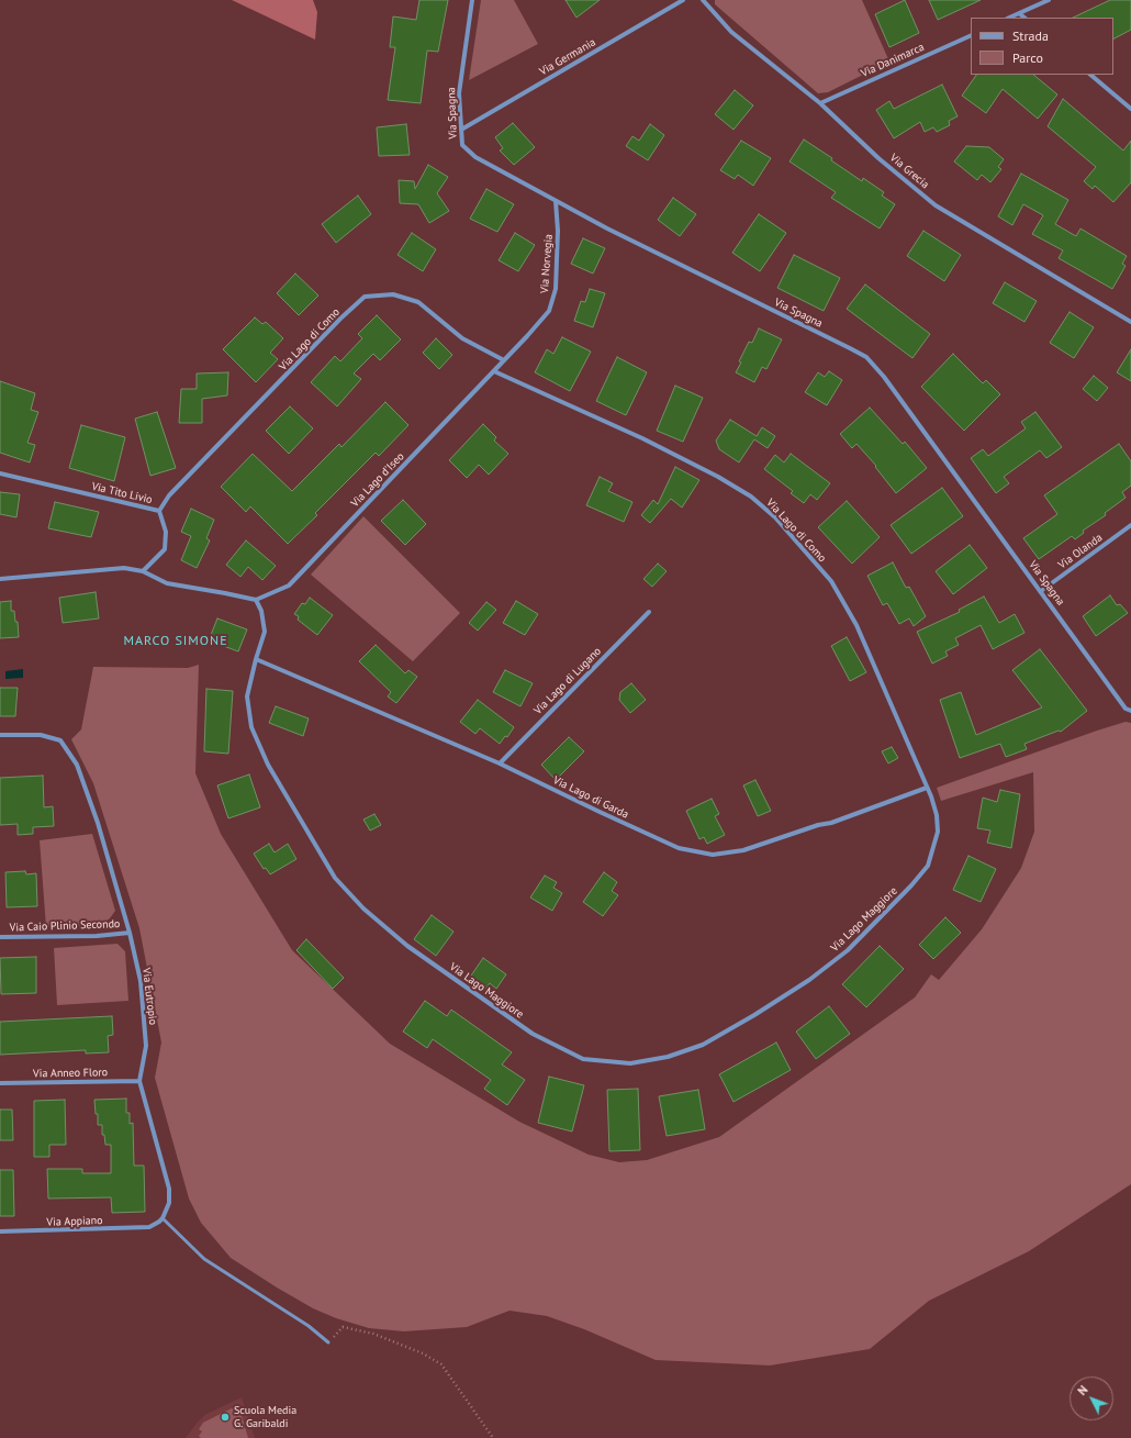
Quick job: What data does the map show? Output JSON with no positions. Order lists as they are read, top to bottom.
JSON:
{
  "streets": {
    "street": [
      "Via Germania",
      "Via Danimarca",
      "Via Spagna",
      "Via Grecia",
      "Via Norvegia",
      "Via Lago di Como",
      "Via Lago d'Iseo",
      "Via Tito Livio",
      "Via Olanda",
      "Via Lago di Lugano",
      "Via Lago di Garda",
      "Via Lago Maggiore",
      "Via Caio Plinio Secondo",
      "Via Eutropio",
      "Via Anneo Floro",
      "Via Appiano"
    ]
  },
  "crossings": [
    ["Via Germania", "Via Spagna"],
    ["Via Danimarca", "Via Grecia"],
    ["Via Spagna", "Via Norvegia"],
    ["Via Spagna", "Via Olanda"],
    ["Via Norvegia", "Via Lago di Como"],
    ["Via Norvegia", "Via Lago d'Iseo"],
    ["Via Lago di Como", "Via Lago d'Iseo"],
    ["Via Lago di Como", "Via Tito Livio"],
    ["Via Lago di Como", "Via Lago di Garda"],
    ["Via Lago di Como", "Via Lago Maggiore"],
    ["Via Lago d'Iseo", "Via Lago Maggiore"],
    ["Via Lago di Lugano", "Via Lago di Garda"],
    ["Via Lago di Garda", "Via Lago Maggiore"],
    ["Via Caio Plinio Secondo", "Via Eutropio"],
    ["Via Eutropio", "Via Anneo Floro"],
    ["Via Eutropio", "Via Appiano"]
  ],
  "districts": ["MARCO SIMONE"],
  "places": ["Scuola Media G. Garibaldi"],
  "legend": ["Strada", "Parco"],
  "north": "top left"
}
